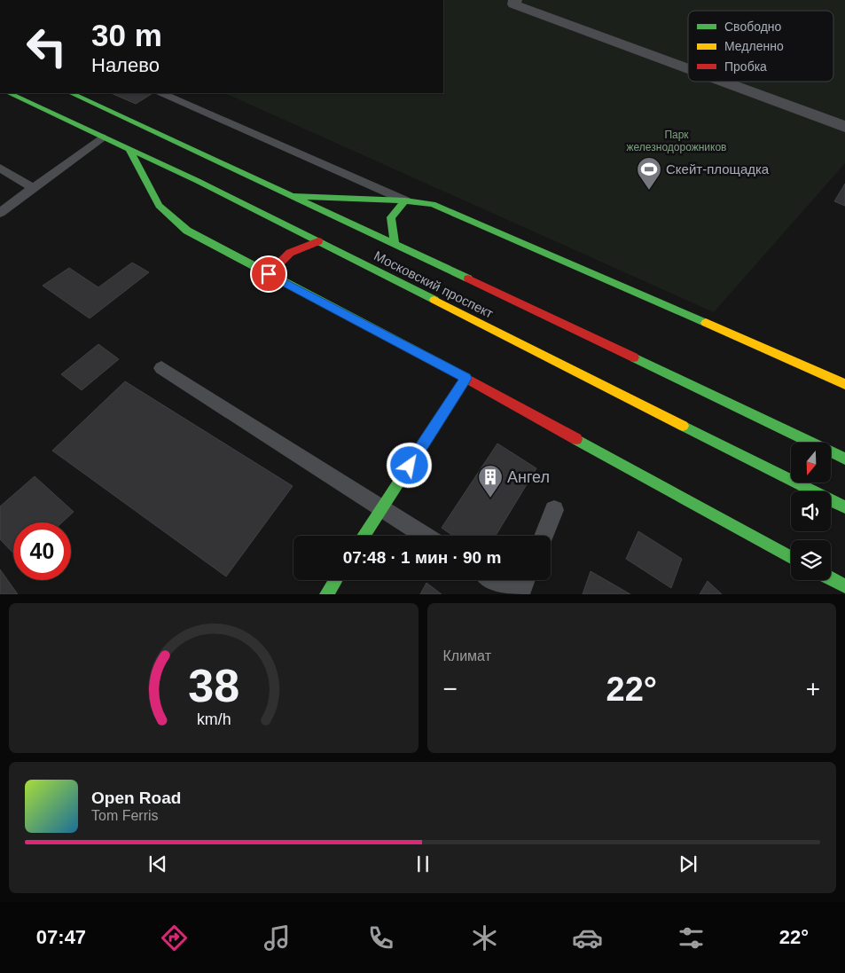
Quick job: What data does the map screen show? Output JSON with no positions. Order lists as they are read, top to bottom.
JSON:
{
  "streets": {
    "main road": ["Московский проспект"]
  },
  "parks": ["Парк железнодорожников"],
  "places": {
    "sports": ["Скейт-площадка"],
    "building": ["Ангел"]
  },
  "legend": ["Свободно", "Медленно", "Пробка"],
  "north": "bottom",
  "page": {
    "turn": ["30 m", "Налево"],
    "limit": "40",
    "trip": "07:48 · 1 мин · 90 m",
    "tile": "Климат",
    "heat": ["−", "22°", "+"],
    "song": ["Open Road", "Tom Ferris"],
    "tabs": ["07:47", "22°"],
    "gauge": ["38", "km/h"]
  }
}
